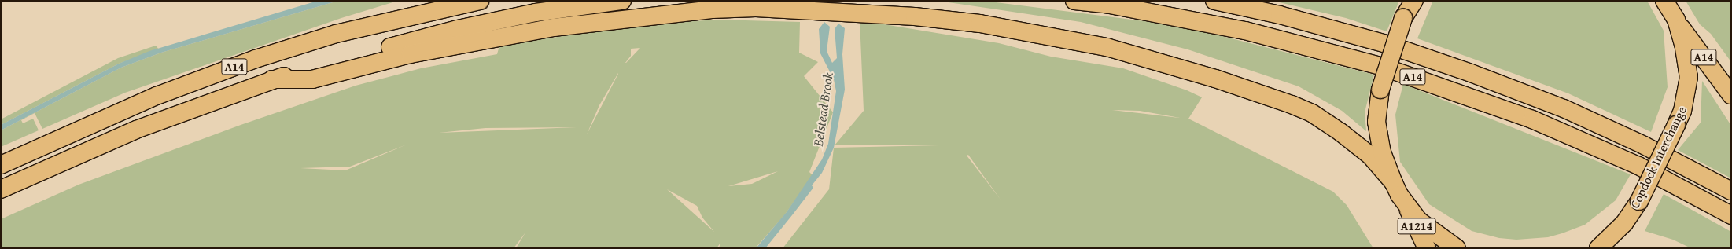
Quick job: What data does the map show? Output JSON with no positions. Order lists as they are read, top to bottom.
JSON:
{
  "streets": {
    "main road": ["A14", "Copdock Interchange", "A1214"]
  },
  "crossings": [
    ["A14", "Copdock Interchange"]
  ],
  "water": ["Belstead Brook"]
}
